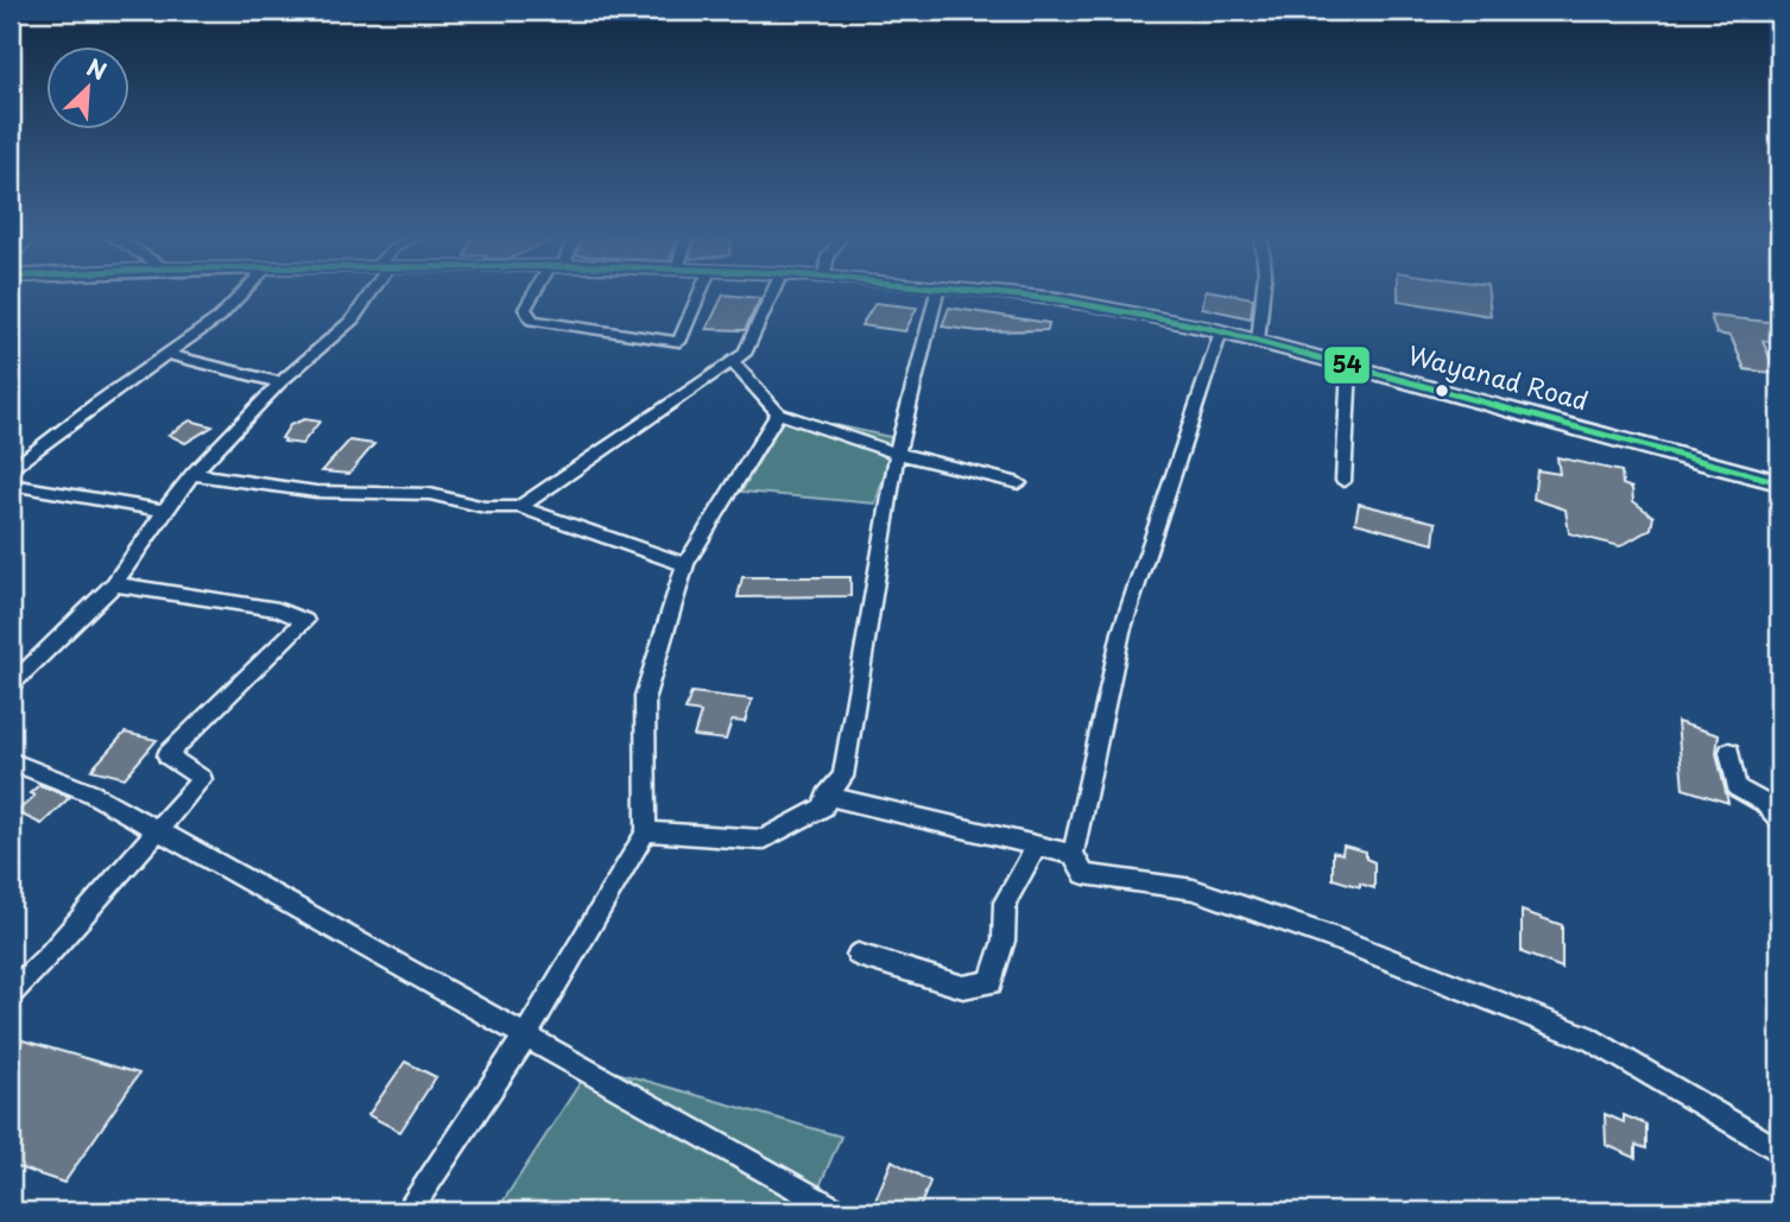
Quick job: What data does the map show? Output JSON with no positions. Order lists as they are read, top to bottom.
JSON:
{
  "streets": {
    "main road": ["Wayanad Road"]
  },
  "lines": ["transit line 54"],
  "north": "top right"
}
